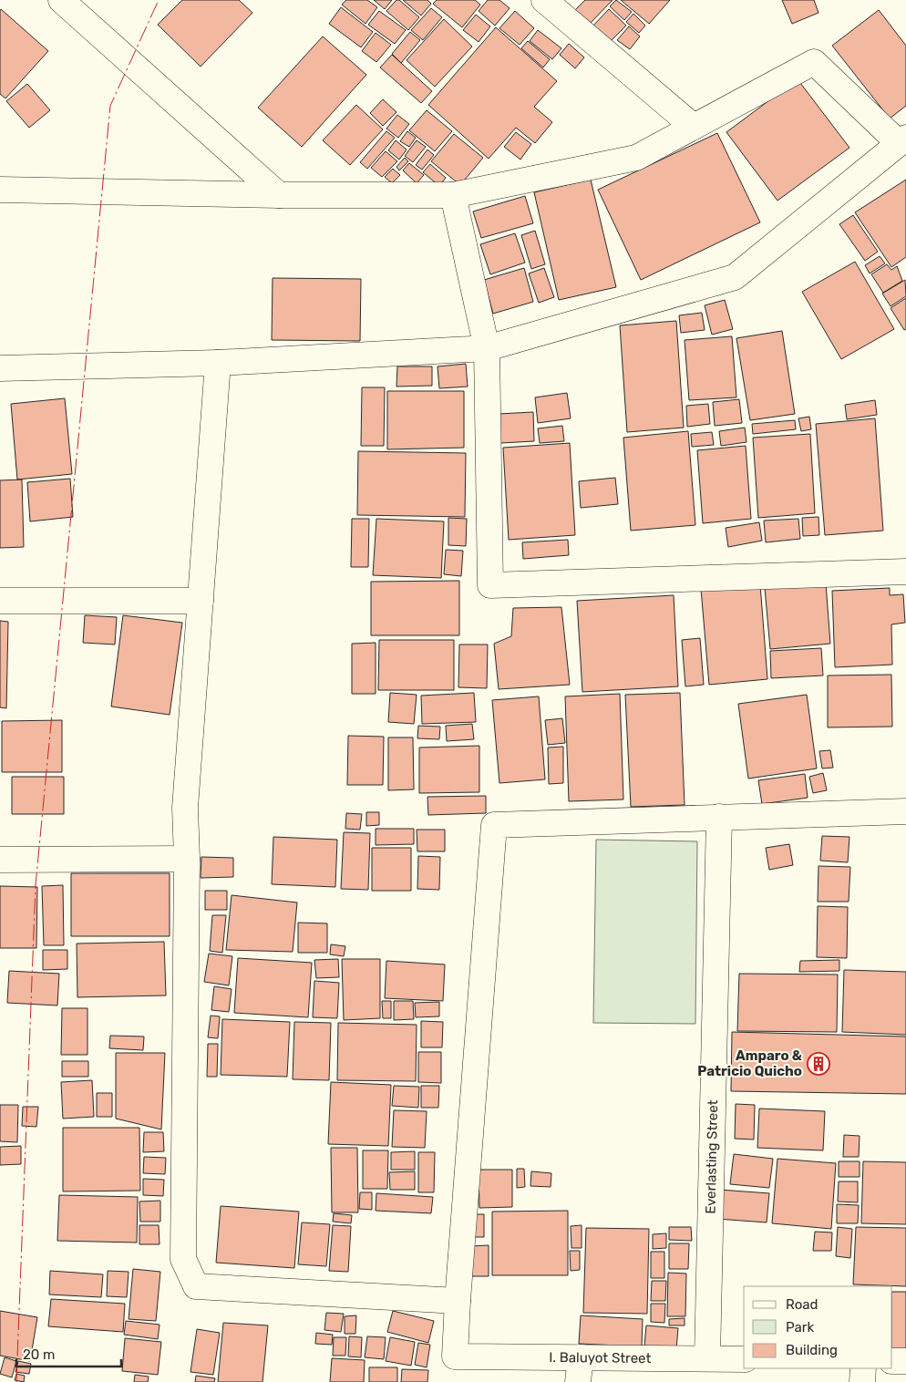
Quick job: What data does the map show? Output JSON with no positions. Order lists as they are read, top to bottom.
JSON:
{
  "streets": {
    "street": ["Everlasting Street", "I. Baluyot Street"]
  },
  "crossings": [
    ["Everlasting Street", "I. Baluyot Street"]
  ],
  "places": {
    "building": ["Amparo & Patricio Quicho"]
  },
  "legend": ["Road", "Park", "Building"],
  "scale_bar": "20 m"
}
